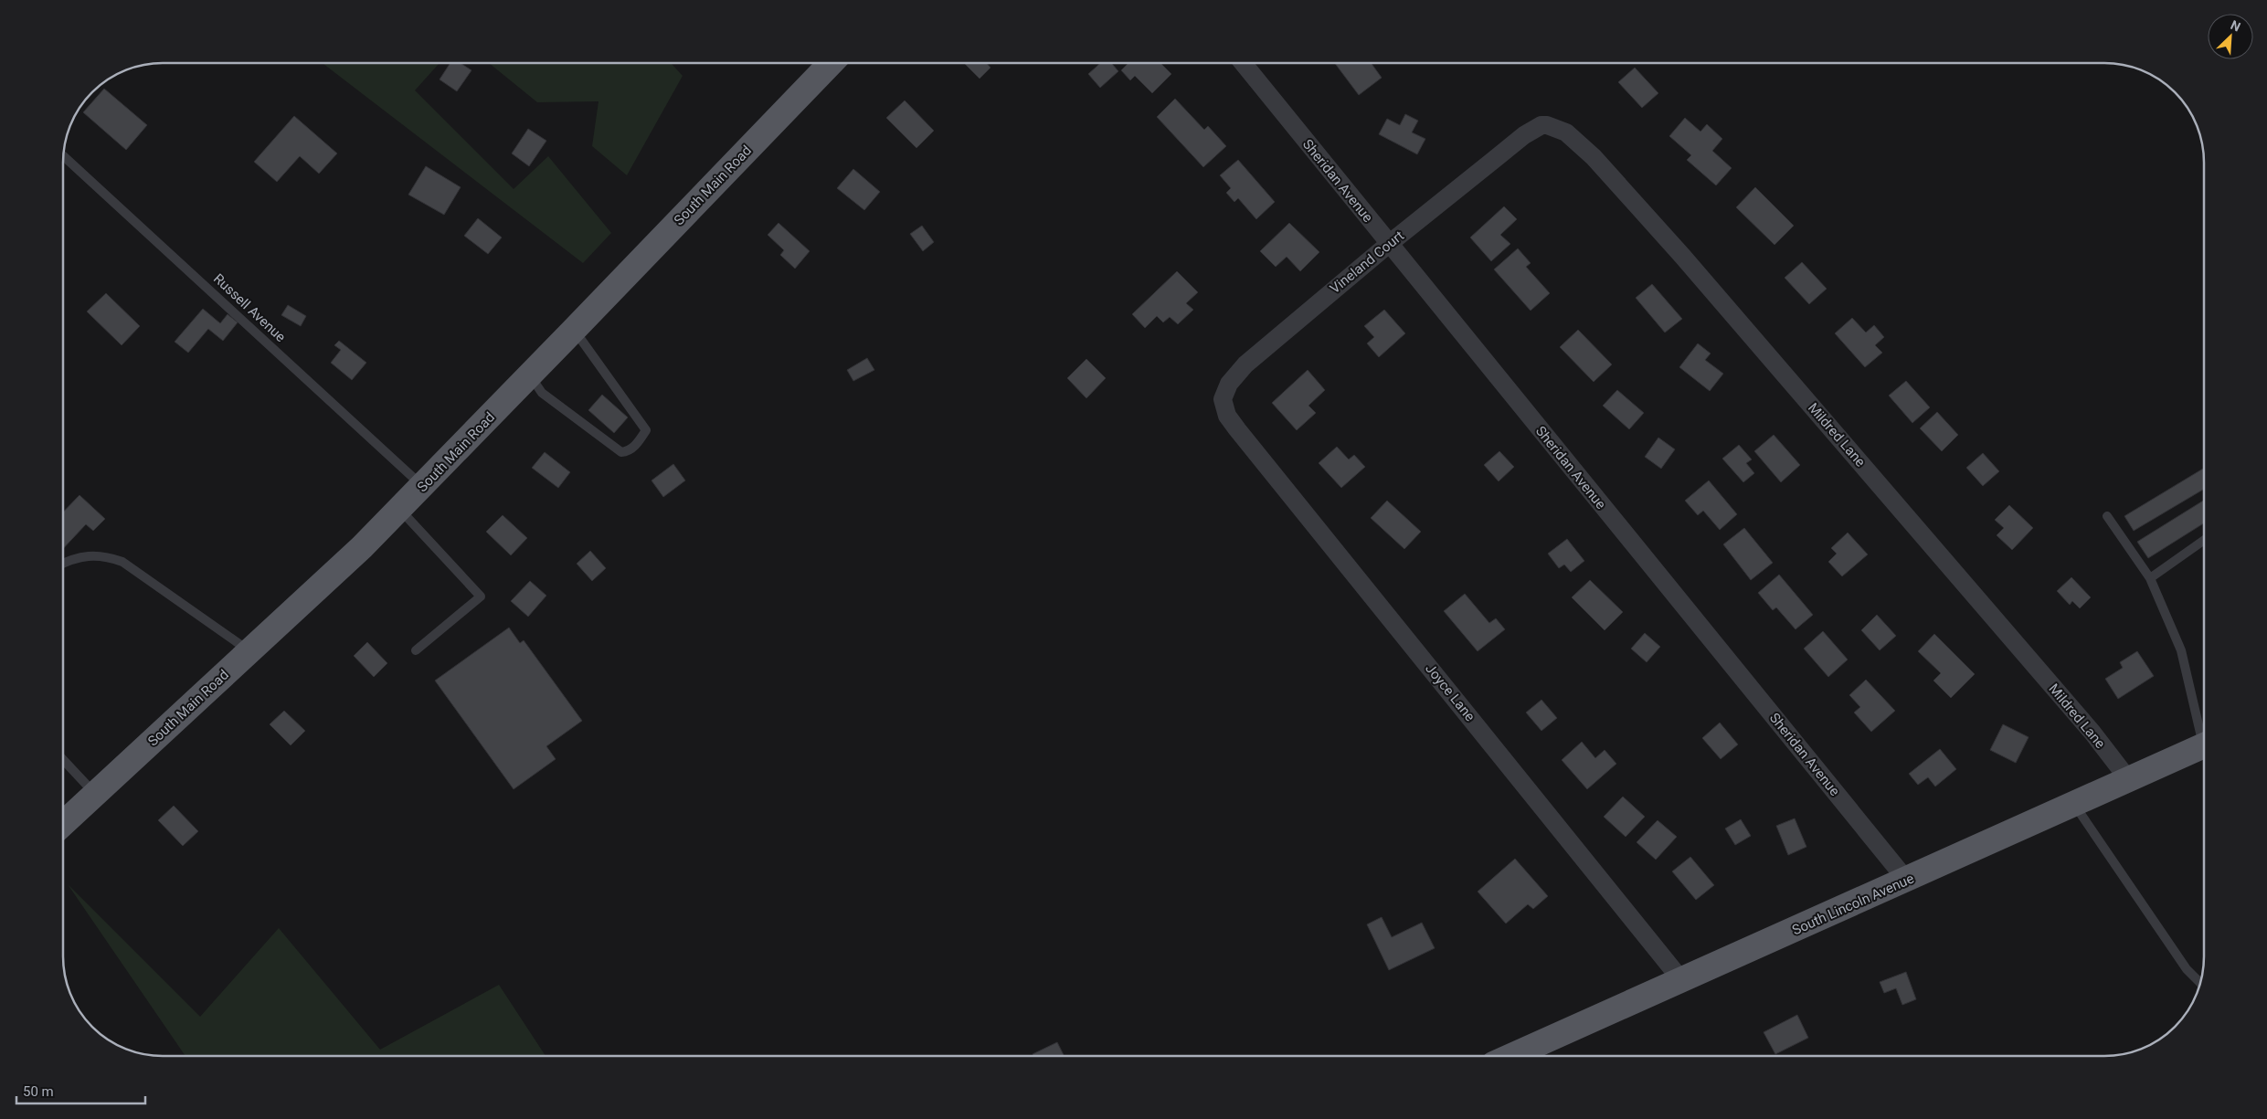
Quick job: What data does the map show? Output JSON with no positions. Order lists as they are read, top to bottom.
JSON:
{
  "streets": {
    "main road": ["South Main Road", "South Lincoln Avenue"],
    "street": [
      "Sheridan Avenue",
      "Vineland Court",
      "Mildred Lane",
      "Joyce Lane"
    ],
    "lane": ["Russell Avenue"]
  },
  "crossings": [
    ["Sheridan Avenue", "Vineland Court"],
    ["Sheridan Avenue", "South Lincoln Avenue"],
    ["South Main Road", "Russell Avenue"],
    ["Vineland Court", "Mildred Lane"],
    ["Vineland Court", "Joyce Lane"],
    ["Mildred Lane", "South Lincoln Avenue"],
    ["Joyce Lane", "South Lincoln Avenue"]
  ],
  "scale_bar": "50 m",
  "north": "top right"
}
